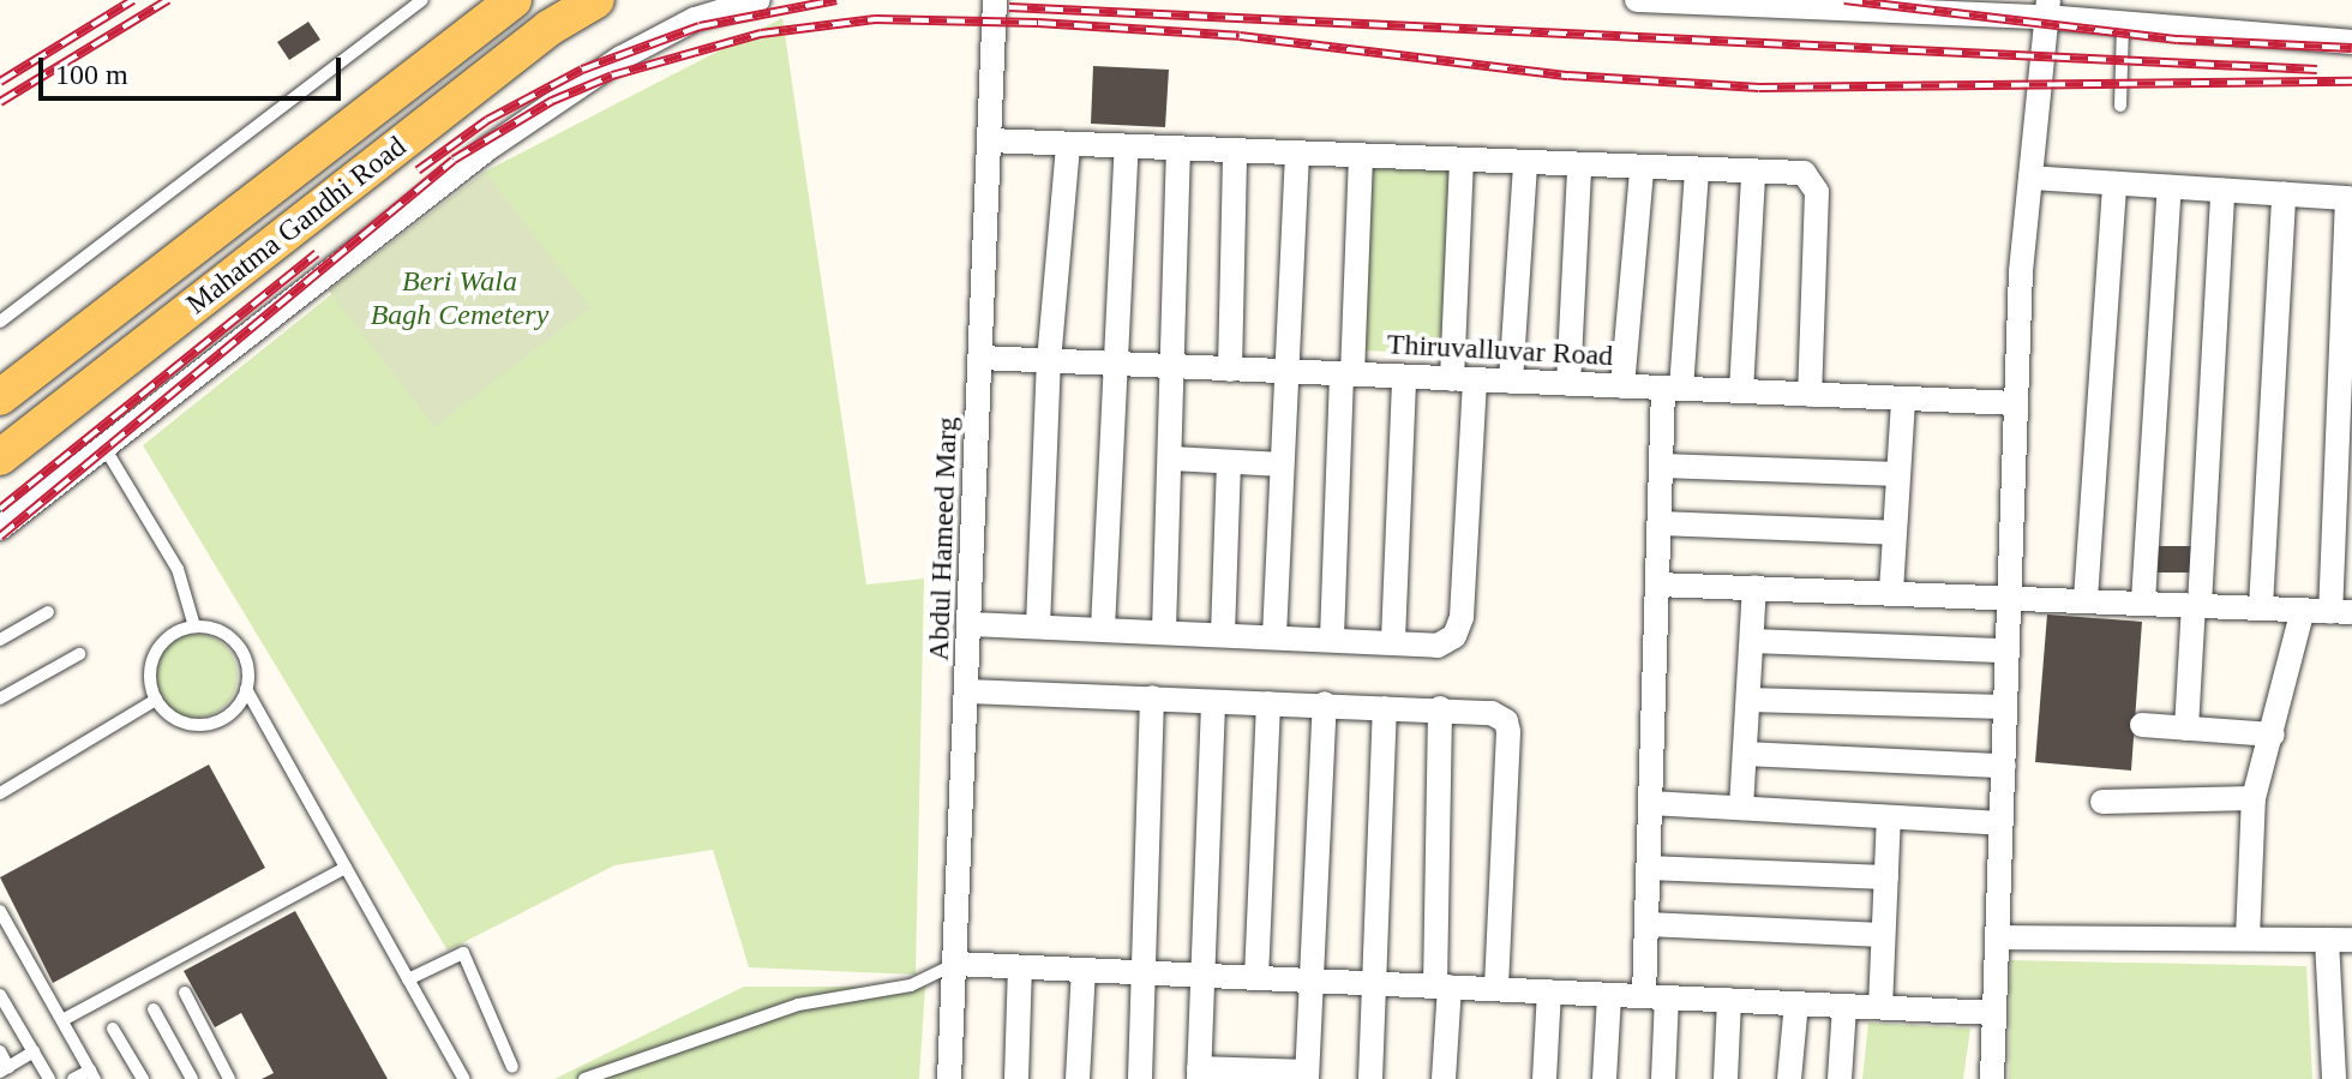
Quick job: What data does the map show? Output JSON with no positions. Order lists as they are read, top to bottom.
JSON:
{
  "streets": {
    "main road": ["Mahatma Gandhi Road"],
    "street": ["Thiruvalluvar Road", "Abdul Hameed Marg"]
  },
  "crossings": [
    ["Thiruvalluvar Road", "Abdul Hameed Marg"]
  ],
  "parks": ["Beri Wala Bagh Cemetery"],
  "scale_bar": "100 m"
}
